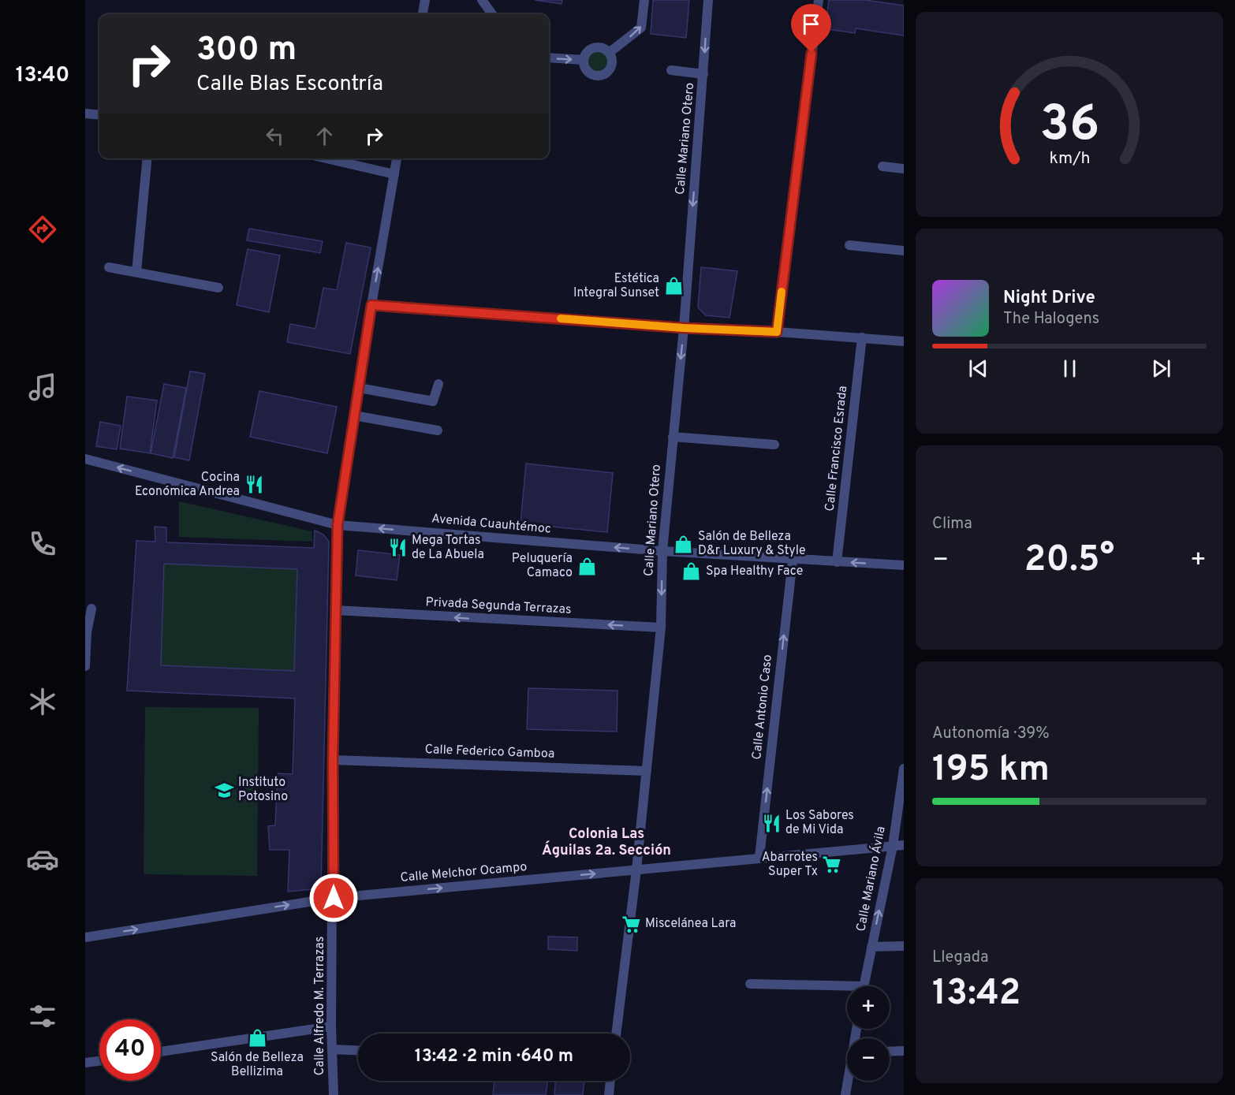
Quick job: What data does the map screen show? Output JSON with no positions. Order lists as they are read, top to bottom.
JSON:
{
  "streets": {
    "street": [
      "Calle Mariano Otero",
      "Calle Francisco Esrada",
      "Avenida Cuauhtémoc",
      "Privada Segunda Terrazas",
      "Calle Antonio Caso",
      "Calle Federico Gamboa",
      "Calle Melchor Ocampo",
      "Calle Mariano Ávila",
      "Calle Alfredo M. Terrazas"
    ]
  },
  "crossings": [
    ["Calle Mariano Otero", "Avenida Cuauhtémoc"],
    ["Calle Mariano Otero", "Privada Segunda Terrazas"],
    ["Calle Mariano Otero", "Calle Federico Gamboa"],
    ["Calle Mariano Otero", "Calle Melchor Ocampo"],
    ["Calle Francisco Esrada", "Avenida Cuauhtémoc"],
    ["Avenida Cuauhtémoc", "Calle Antonio Caso"],
    ["Avenida Cuauhtémoc", "Calle Alfredo M. Terrazas"],
    ["Privada Segunda Terrazas", "Calle Alfredo M. Terrazas"],
    ["Calle Antonio Caso", "Calle Melchor Ocampo"],
    ["Calle Federico Gamboa", "Calle Alfredo M. Terrazas"],
    ["Calle Melchor Ocampo", "Calle Mariano Ávila"],
    ["Calle Melchor Ocampo", "Calle Alfredo M. Terrazas"]
  ],
  "one_way": [
    "Calle Mariano Otero",
    "Avenida Cuauhtémoc",
    "Privada Segunda Terrazas",
    "Calle Antonio Caso",
    "Calle Melchor Ocampo",
    "Calle Mariano Ávila"
  ],
  "districts": ["Colonia Las Águilas 2a. Sección"],
  "places": {
    "shop": [
      "Estética Integral Sunset",
      "Salón de Belleza D&r Luxury & Style",
      "Peluquería Camaco",
      "Spa Healthy Face",
      "Salón de Belleza Bellizima"
    ],
    "restaurant": ["Cocina Económica Andrea", "Mega Tortas de La Abuela", "Los Sabores de Mi Vida"],
    "school or university": ["Instituto Potosino"],
    "supermarket": ["Abarrotes Super Tx", "Miscelánea Lara"]
  },
  "page": {
    "tabs": "13:40",
    "turn": ["300 m", "Calle Blas Escontría"],
    "song": ["Night Drive", "The Halogens"],
    "tile": [
      "Clima",
      ["Autonomía · 39%", "195 km"],
      ["Llegada", "13:42"]
    ],
    "heat": ["−", "20.5°", "+"],
    "map_buttons": ["+", "−"],
    "limit": "40",
    "trip": "13:42 · 2 min · 640 m",
    "gauge": ["36", "km/h"]
  }
}
